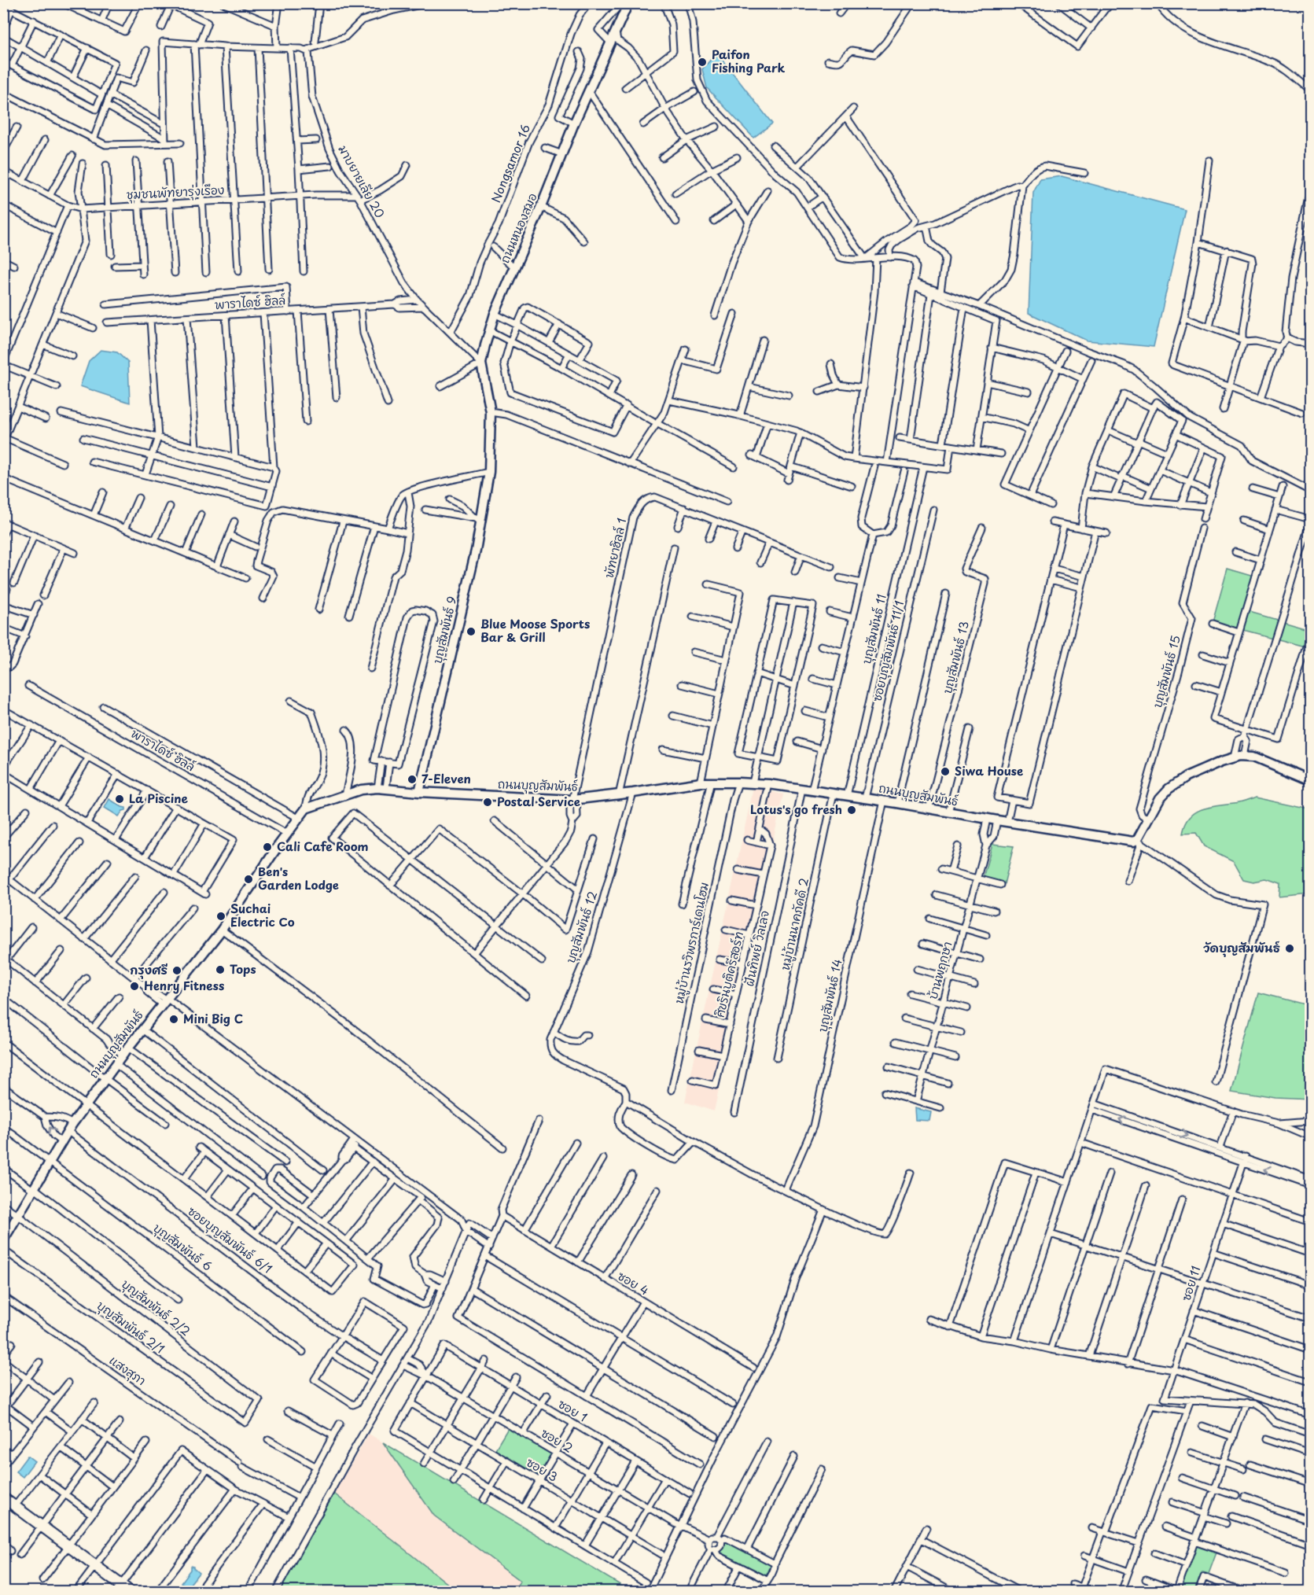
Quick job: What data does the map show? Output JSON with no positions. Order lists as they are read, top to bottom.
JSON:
{
  "streets": {
    "street": [
      "Nongsamor 16",
      "มาบยายเลีย 20",
      "ชุมชนพัทยารุ่งเรือง",
      "ถนนหนองสมอ",
      "พาราไดซ์ ฮิลล์",
      "พัทยาฮิลล์ 1",
      "บุญสัมพันธ์ 11",
      "บุญสัมพันธ์ 9",
      "ซอยบุญสัมพันธ์ 11/1",
      "บุญสัมพันธ์ 13",
      "บุญสัมพันธ์ 15",
      "ถนนบุญสัมพันธ์",
      "หมู่บ้านนาคภัคดี 2",
      "บุญสัมพันธ์ 12",
      "หมู่บ้านรวิพรการ์เดนโฮม",
      "ฝันทิพย์ วิลเลจ",
      "บ้านพฤกษา",
      "ศิขรินบูติครีสอร์ท",
      "บุญสัมพันธ์ 14",
      "ซอยบุญสัมพันธ์ 6/1",
      "บุญสัมพันธ์ 6",
      "ซอย 4",
      "ซอย 11",
      "บุญสัมพันธ์ 2/2",
      "บุญสัมพันธ์ 2/1",
      "แสงสุภา",
      "ซอย 1",
      "ซอย 2",
      "ซอย 3"
    ]
  },
  "crossings": [
    ["Nongsamor 16", "มาบยายเลีย 20"],
    ["มาบยายเลีย 20", "ชุมชนพัทยารุ่งเรือง"],
    ["มาบยายเลีย 20", "ถนนหนองสมอ"],
    ["มาบยายเลีย 20", "พาราไดซ์ ฮิลล์"],
    ["ถนนหนองสมอ", "บุญสัมพันธ์ 9"],
    ["พาราไดซ์ ฮิลล์", "ถนนบุญสัมพันธ์"],
    ["พัทยาฮิลล์ 1", "ถนนบุญสัมพันธ์"],
    ["บุญสัมพันธ์ 11", "ถนนบุญสัมพันธ์"],
    ["บุญสัมพันธ์ 9", "ถนนบุญสัมพันธ์"],
    ["ซอยบุญสัมพันธ์ 11/1", "ถนนบุญสัมพันธ์"],
    ["บุญสัมพันธ์ 13", "ถนนบุญสัมพันธ์"],
    ["ถนนบุญสัมพันธ์", "หมู่บ้านนาคภัคดี 2"],
    ["ถนนบุญสัมพันธ์", "บุญสัมพันธ์ 12"],
    ["ถนนบุญสัมพันธ์", "หมู่บ้านรวิพรการ์เดนโฮม"],
    ["ถนนบุญสัมพันธ์", "ฝันทิพย์ วิลเลจ"],
    ["ถนนบุญสัมพันธ์", "บ้านพฤกษา"],
    ["ถนนบุญสัมพันธ์", "บุญสัมพันธ์ 14"],
    ["ถนนบุญสัมพันธ์", "ซอยบุญสัมพันธ์ 6/1"],
    ["ถนนบุญสัมพันธ์", "บุญสัมพันธ์ 6"],
    ["ถนนบุญสัมพันธ์", "บุญสัมพันธ์ 2/2"],
    ["บุญสัมพันธ์ 2/2", "บุญสัมพันธ์ 2/1"],
    ["ซอย 1", "ซอย 2"]
  ],
  "places": [
    "Paifon Fishing Park",
    "Blue Moose Sports Bar & Grill",
    "Siwa House",
    "7-Eleven",
    "La Piscine",
    "Postal Service",
    "Lotus's go fresh",
    "Cali Cafe Room",
    "Ben's Garden Lodge",
    "Suchai Electric Co",
    "วัดบุญสัมพันธ์",
    "Tops",
    "กรุงศรี",
    "Henry Fitness",
    "Mini Big C"
  ]
}
